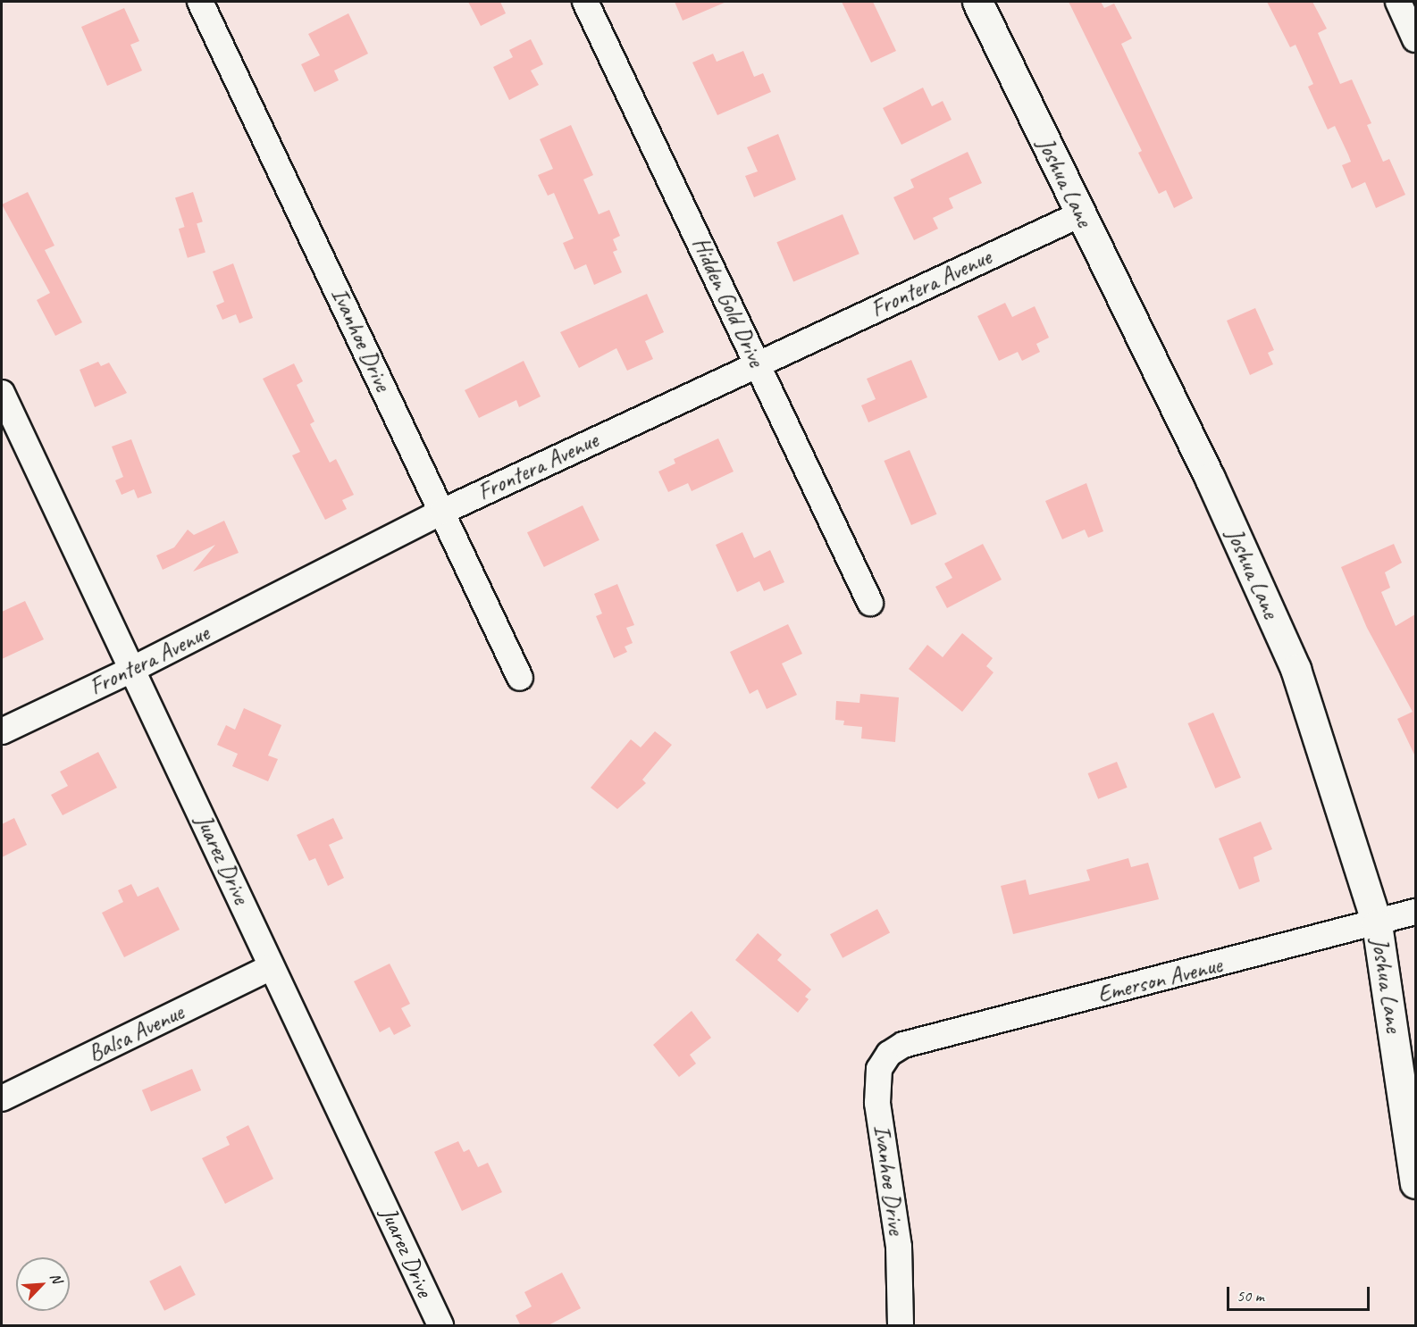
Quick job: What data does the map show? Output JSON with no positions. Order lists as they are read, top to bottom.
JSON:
{
  "streets": {
    "main road": ["Joshua Lane"],
    "street": [
      "Frontera Avenue",
      "Hidden Gold Drive",
      "Ivanhoe Drive",
      "Juarez Drive",
      "Emerson Avenue",
      "Balsa Avenue"
    ]
  },
  "crossings": [
    ["Joshua Lane", "Frontera Avenue"],
    ["Joshua Lane", "Emerson Avenue"],
    ["Frontera Avenue", "Hidden Gold Drive"],
    ["Frontera Avenue", "Ivanhoe Drive"],
    ["Frontera Avenue", "Juarez Drive"],
    ["Ivanhoe Drive", "Emerson Avenue"],
    ["Juarez Drive", "Balsa Avenue"]
  ],
  "scale_bar": "50 m",
  "north": "top right"
}
